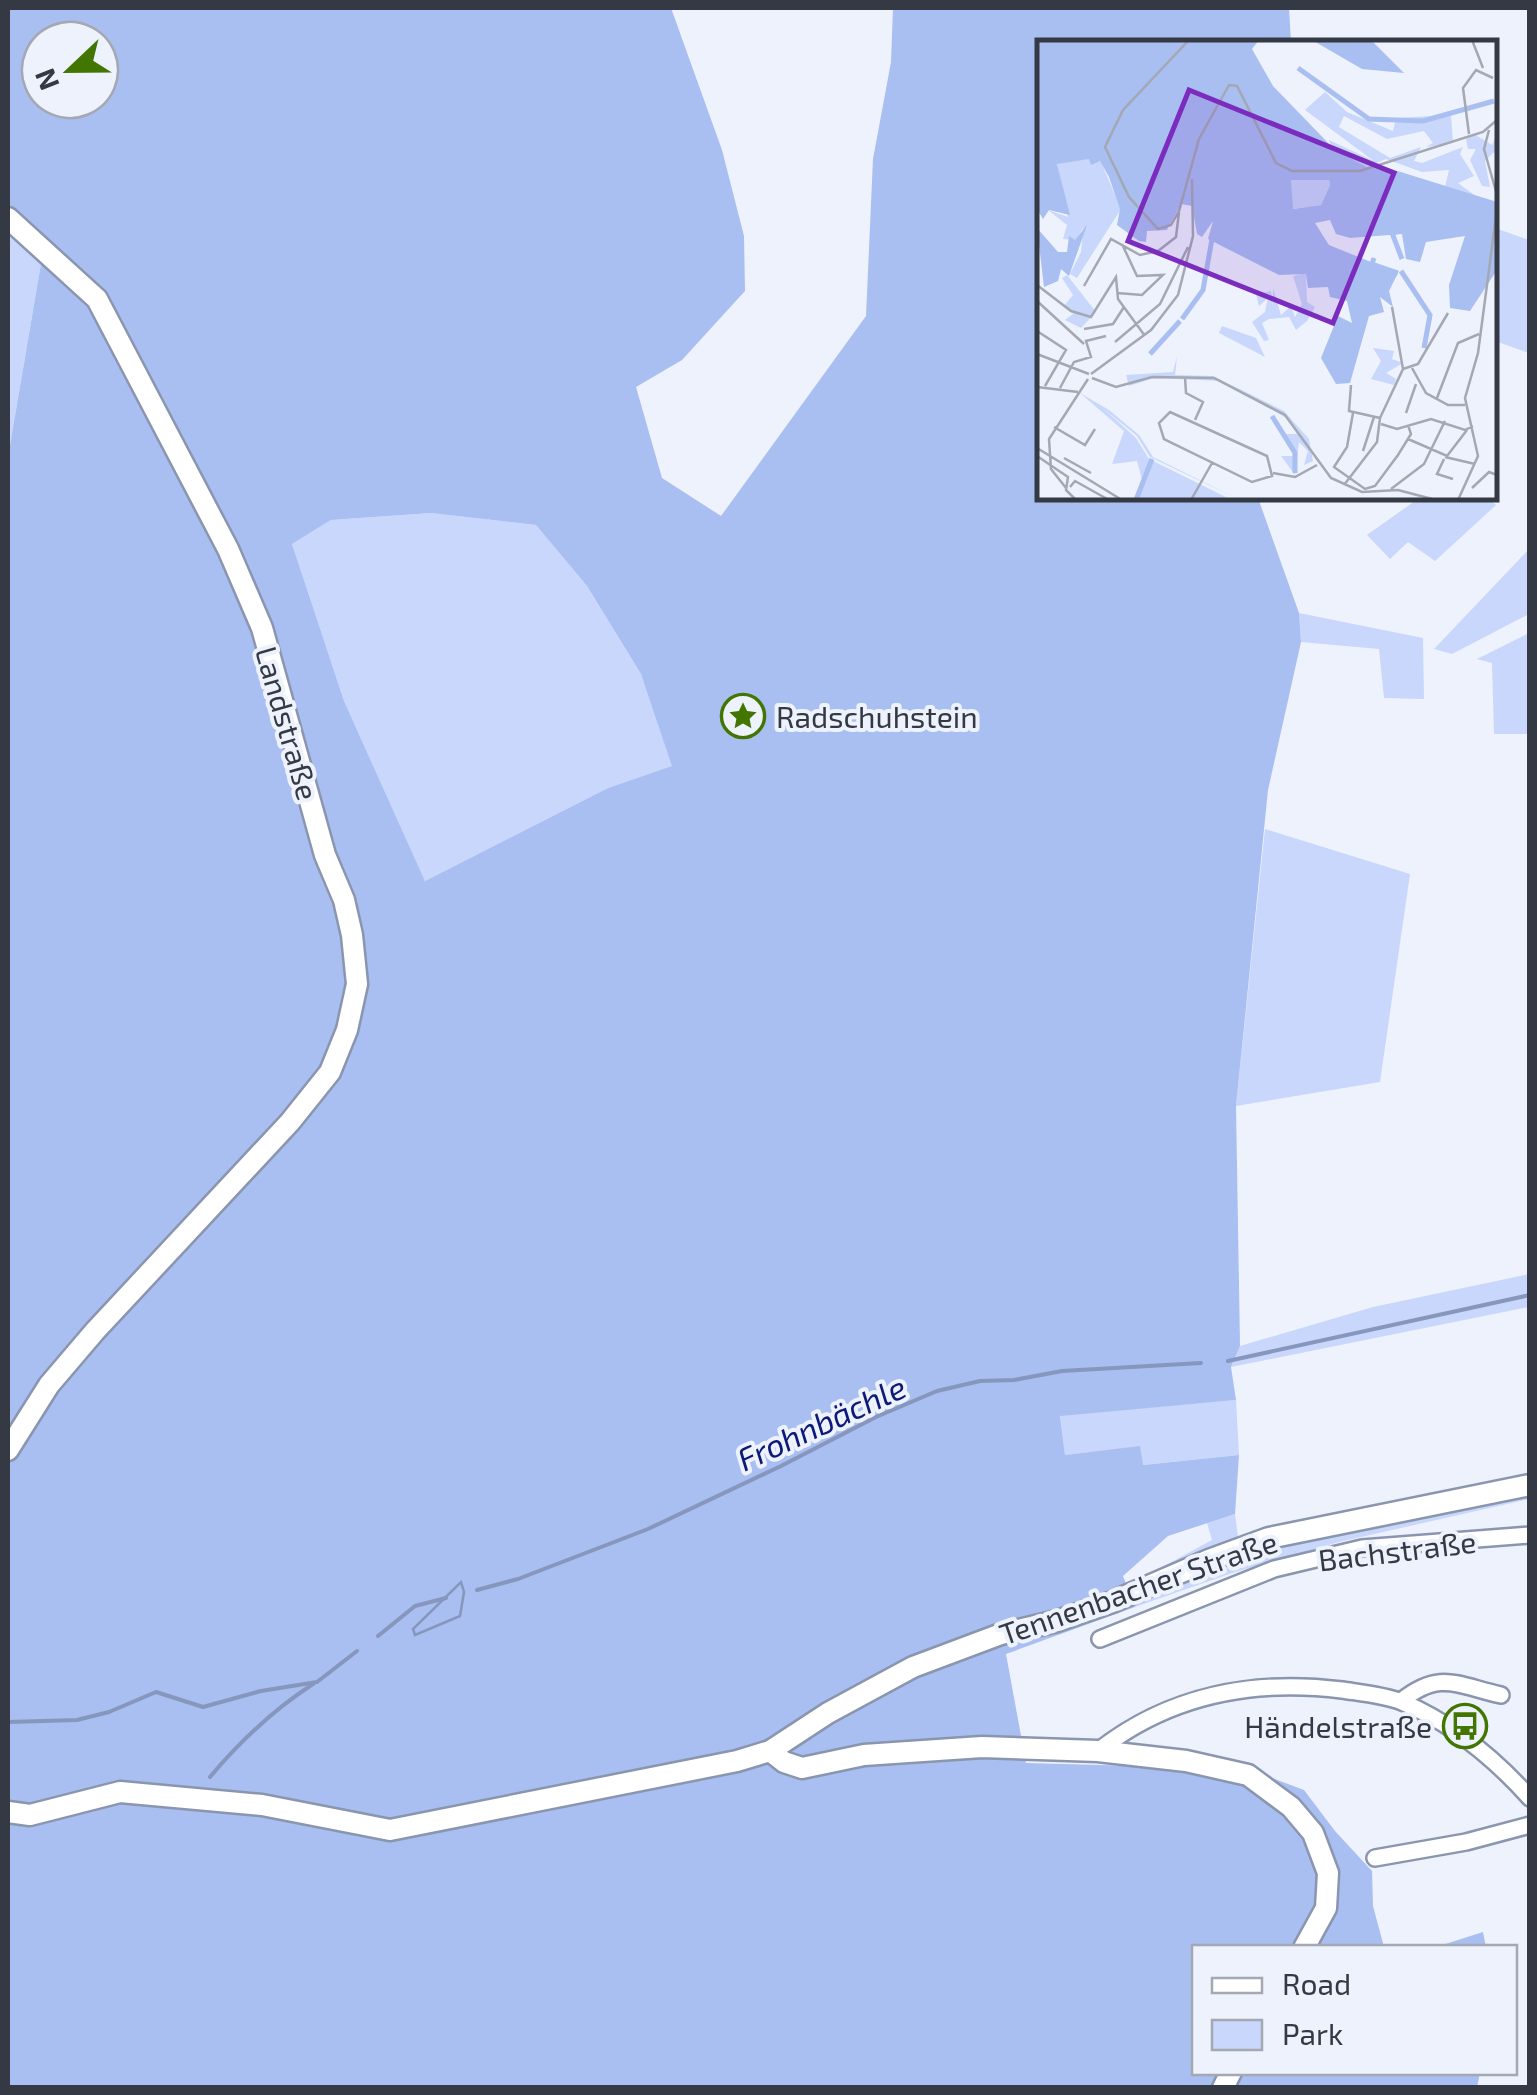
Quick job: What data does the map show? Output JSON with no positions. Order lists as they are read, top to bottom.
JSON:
{
  "streets": {
    "street": ["Landstraße", "Bachstraße", "Tennenbacher Straße"]
  },
  "water": ["Frohnbächle"],
  "places": {
    "place": ["Radschuhstein"],
    "bus stop": ["Händelstraße"]
  },
  "legend": ["Road", "Park"],
  "north": "left"
}
